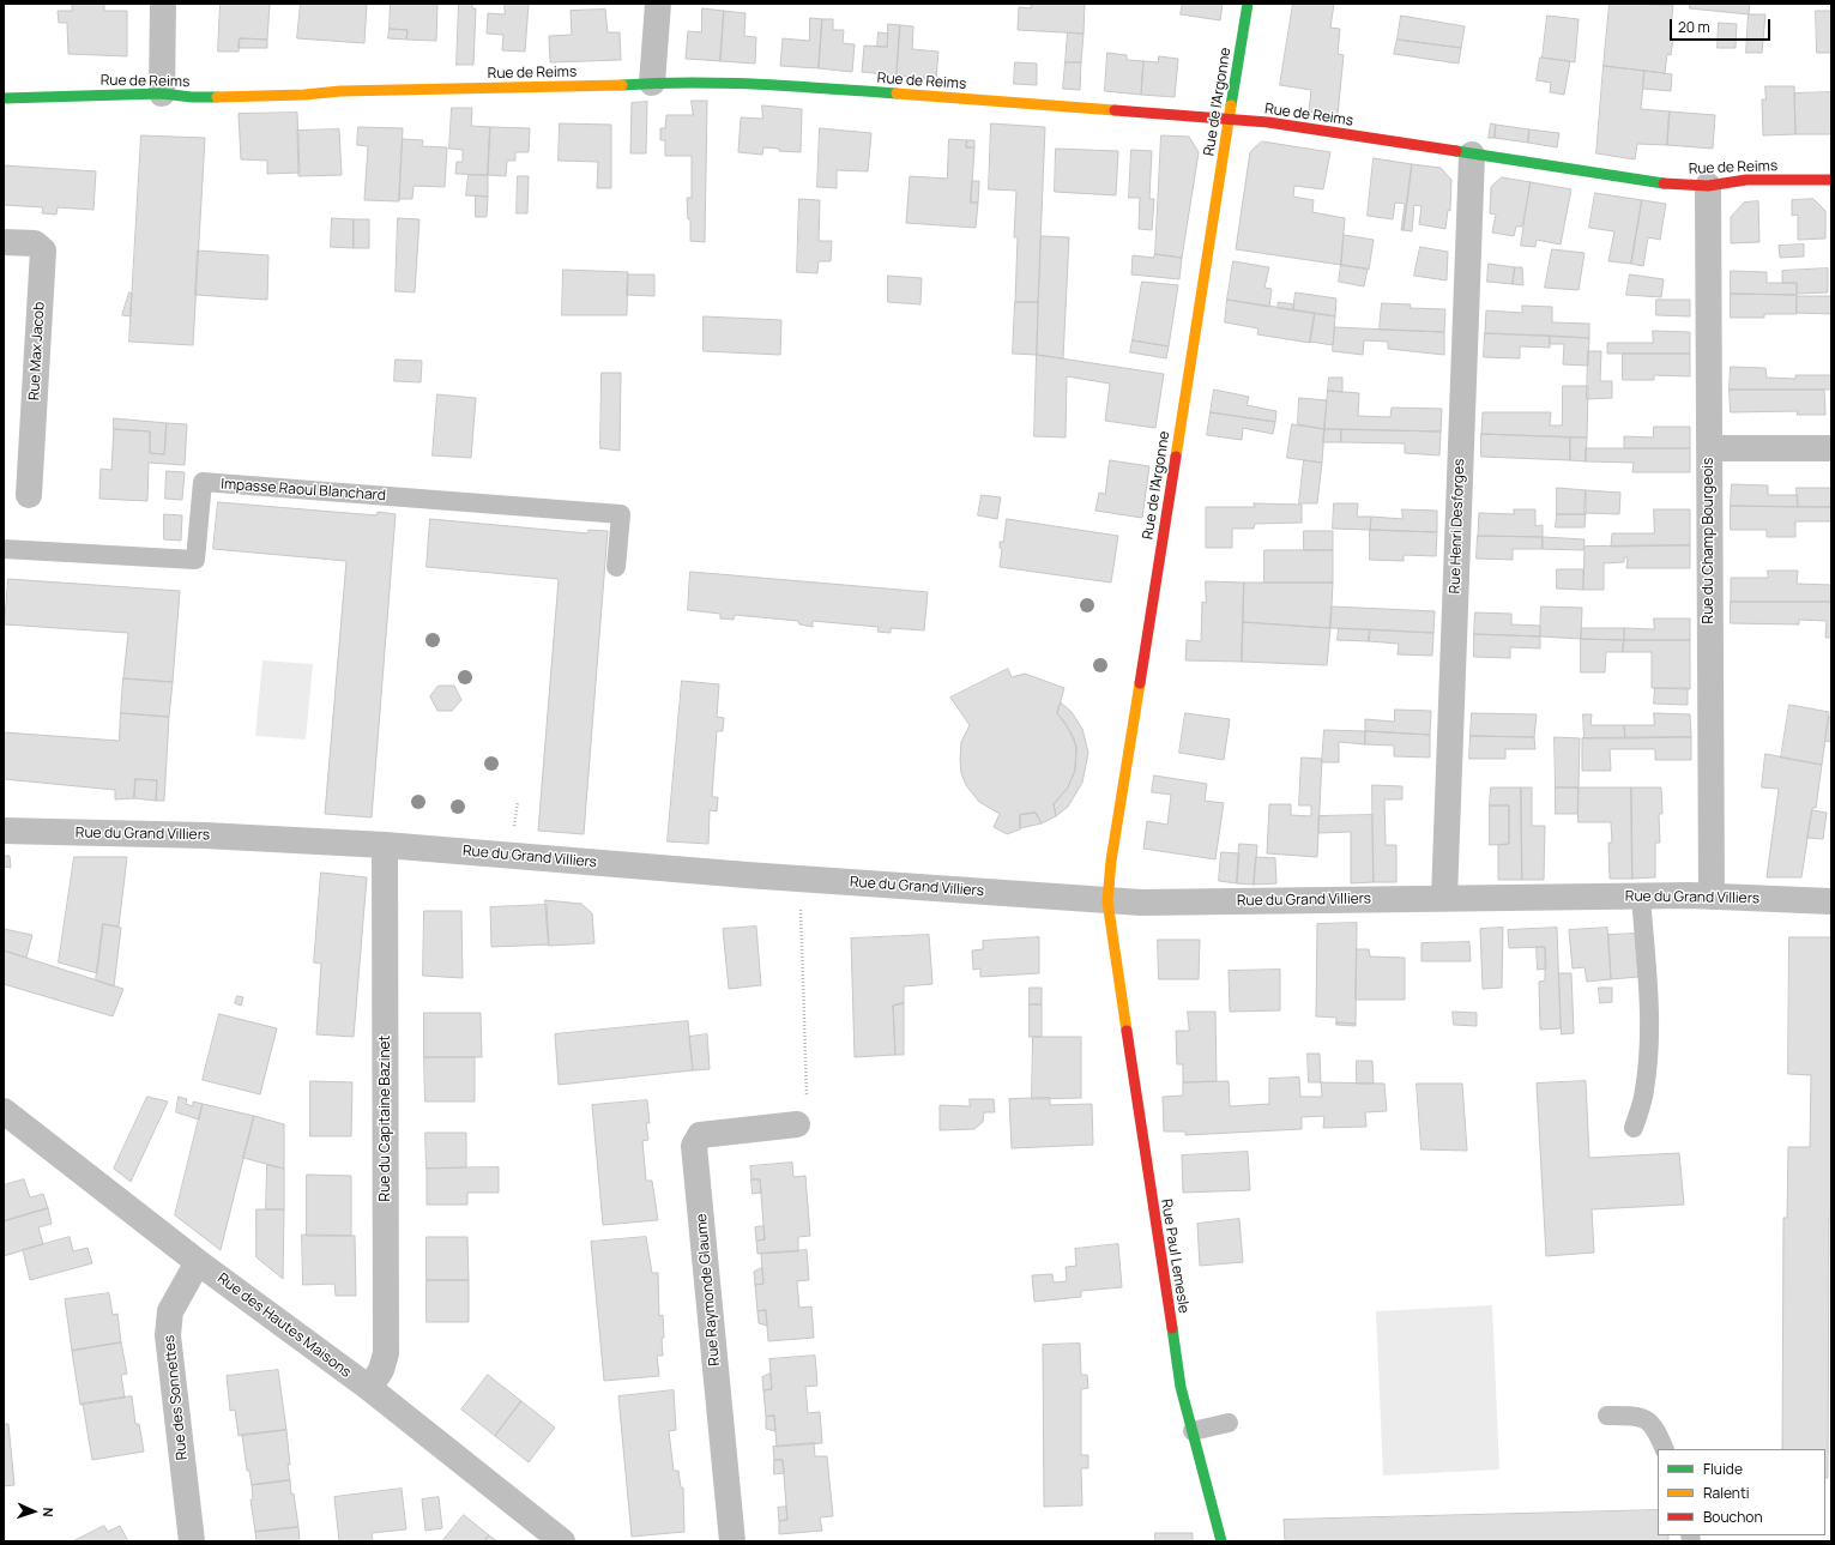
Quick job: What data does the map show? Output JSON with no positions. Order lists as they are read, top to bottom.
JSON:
{
  "streets": {
    "street": [
      "Rue de Reims",
      "Rue de l'Argonne",
      "Rue Max Jacob",
      "Rue Henri Desforges",
      "Rue du Champ Bourgeois",
      "Rue du Grand Villiers",
      "Rue du Capitaine Bazinet",
      "Rue Paul Lemesle",
      "Rue Raymonde Glaume",
      "Rue des Hautes Maisons",
      "Rue des Sonnettes"
    ],
    "lane": ["Impasse Raoul Blanchard"]
  },
  "crossings": [
    ["Rue de Reims", "Rue de l'Argonne"],
    ["Rue de Reims", "Rue Henri Desforges"],
    ["Rue de Reims", "Rue du Champ Bourgeois"],
    ["Rue de l'Argonne", "Rue du Grand Villiers"],
    ["Rue de l'Argonne", "Rue Paul Lemesle"],
    ["Rue Henri Desforges", "Rue du Grand Villiers"],
    ["Rue du Champ Bourgeois", "Rue du Grand Villiers"],
    ["Rue du Grand Villiers", "Rue du Capitaine Bazinet"],
    ["Rue du Capitaine Bazinet", "Rue des Hautes Maisons"],
    ["Rue des Hautes Maisons", "Rue des Sonnettes"]
  ],
  "legend": ["Fluide", "Ralenti", "Bouchon"],
  "scale_bar": "20 m",
  "north": "right"
}
